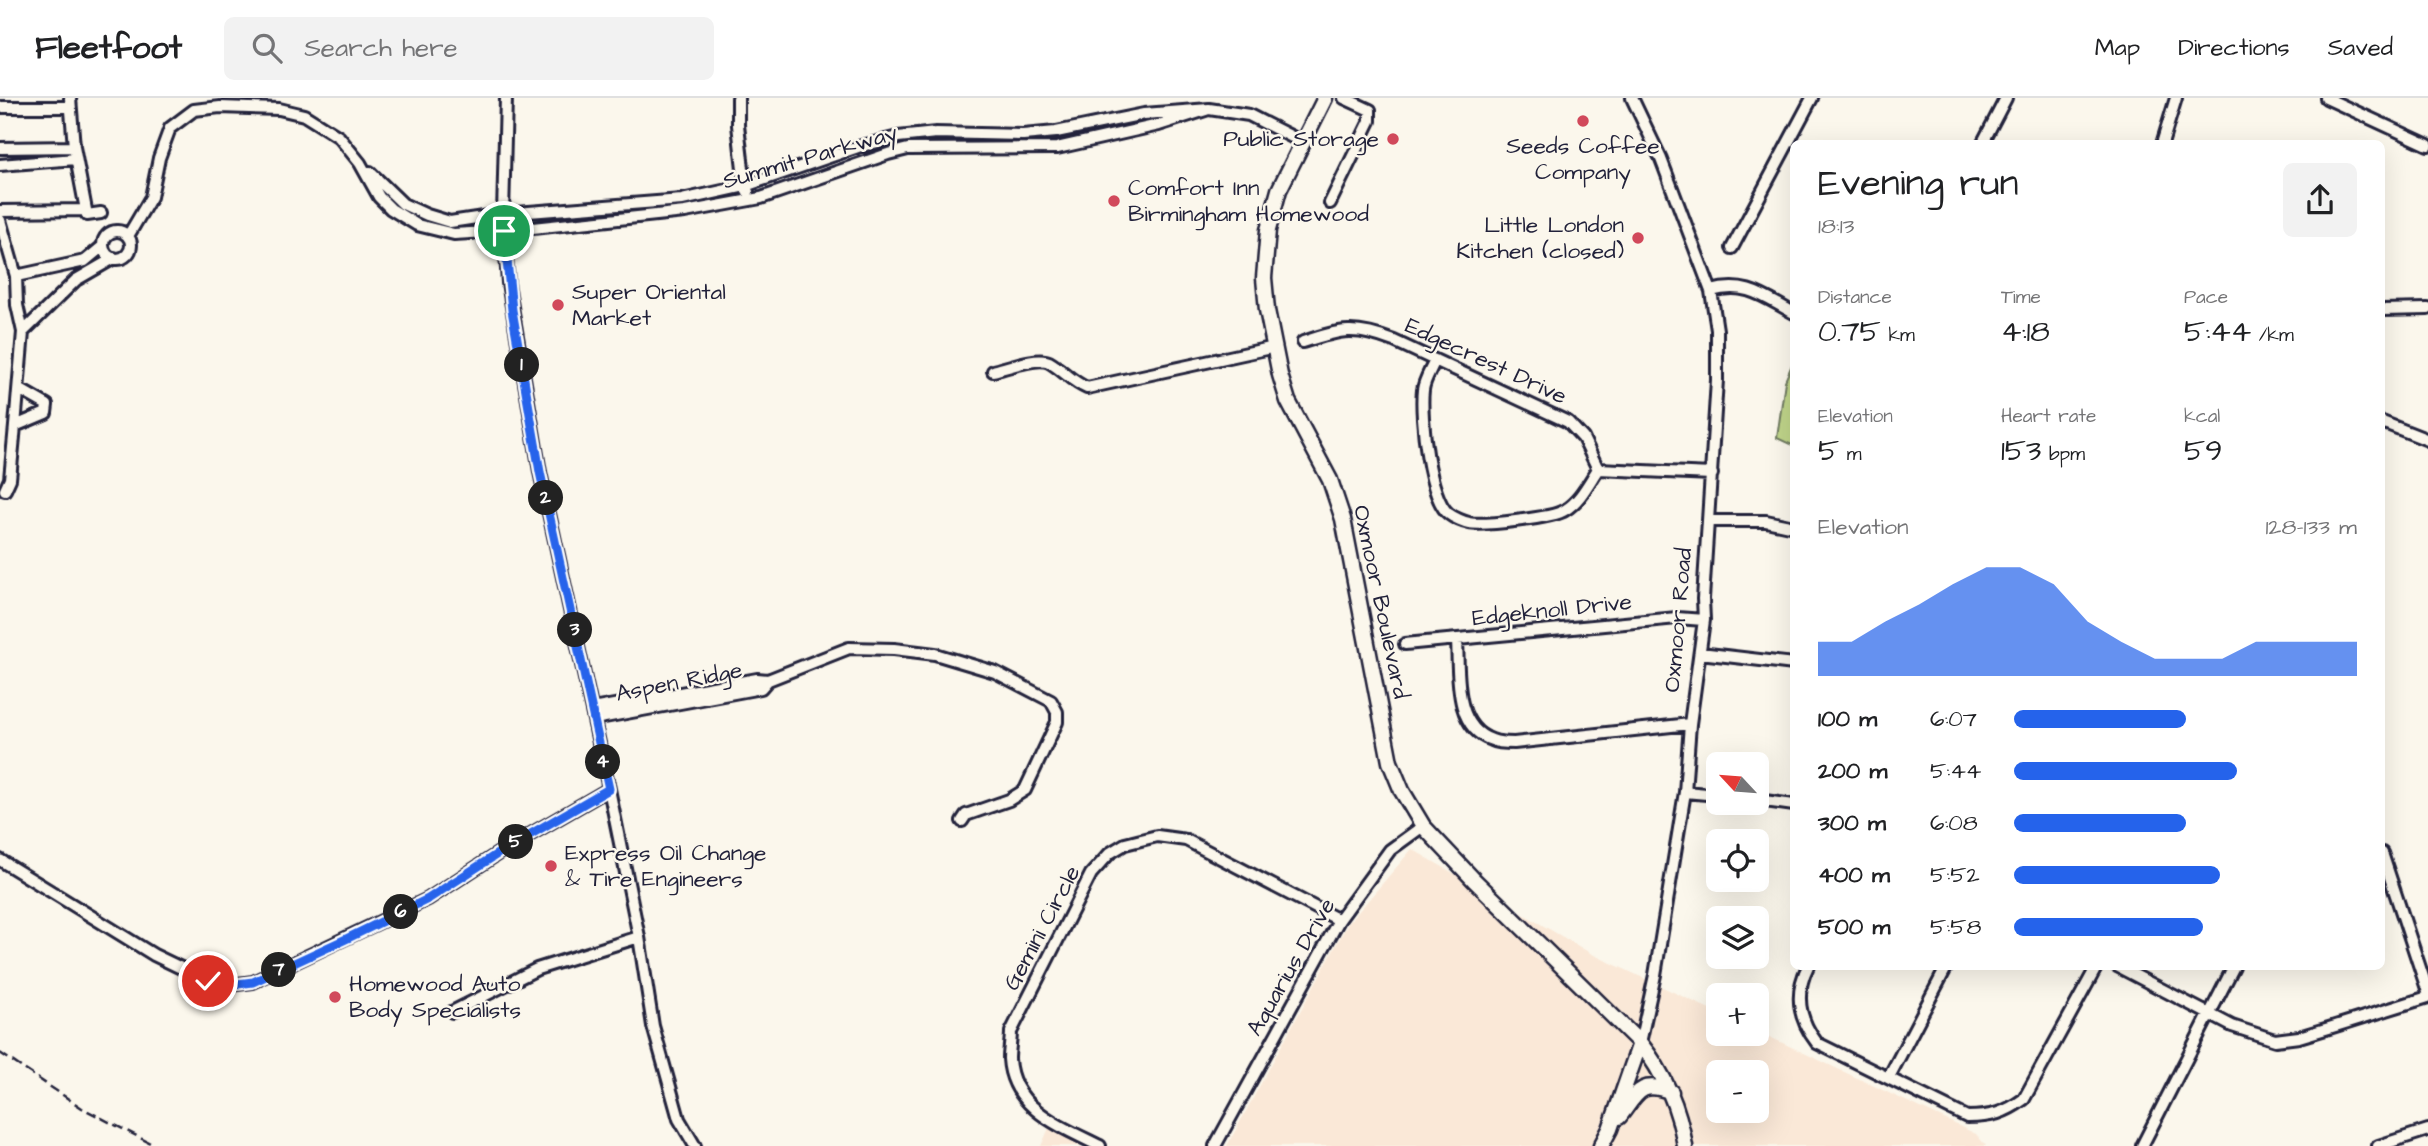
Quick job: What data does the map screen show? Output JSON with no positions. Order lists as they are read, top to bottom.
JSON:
{
  "streets": {
    "main road": ["Oxmoor Boulevard"],
    "street": [
      "Summit Parkway",
      "Edgecrest Drive",
      "Edgeknoll Drive",
      "Oxmoor Road",
      "Aspen Ridge",
      "Gemini Circle",
      "Aquarius Drive"
    ]
  },
  "crossings": [
    ["Summit Parkway", "Oxmoor Boulevard"],
    ["Oxmoor Boulevard", "Oxmoor Road"],
    ["Oxmoor Boulevard", "Aquarius Drive"],
    ["Edgeknoll Drive", "Oxmoor Road"],
    ["Gemini Circle", "Aquarius Drive"]
  ],
  "places": [
    "Seeds Coffee Company",
    "Public Storage",
    "Comfort Inn Birmingham Homewood",
    "Little London Kitchen (closed)",
    "Super Oriental Market",
    "Express Oil Change & Tire Engineers",
    "Homewood Auto Body Specialists"
  ],
  "north": "top left",
  "page": {
    "header": "Fleetfoot",
    "search": "Search here",
    "nav": ["Map", "Directions", "Saved"],
    "heading": ["Evening run", "18:13"],
    "stats": [
      ["Distance", "0.75 km"],
      ["Time", "4:18"],
      ["Pace", "5:44 /km"],
      ["Elevation", "5 m"],
      ["Heart rate", "153 bpm"],
      ["kcal", "59"]
    ],
    "pins": [
      "1",
      "2",
      "3",
      "4",
      "5",
      "6",
      "7"
    ],
    "chart": ["Elevation", "128–133 m"],
    "list": [
      {
        "name": "100 m",
        "note": "6:07"
      },
      {
        "name": "200 m",
        "note": "5:44"
      },
      {
        "name": "300 m",
        "note": "6:08"
      },
      {
        "name": "400 m",
        "note": "5:52"
      },
      {
        "name": "500 m",
        "note": "5:58"
      }
    ],
    "map_buttons": ["+", "−"]
  }
}
